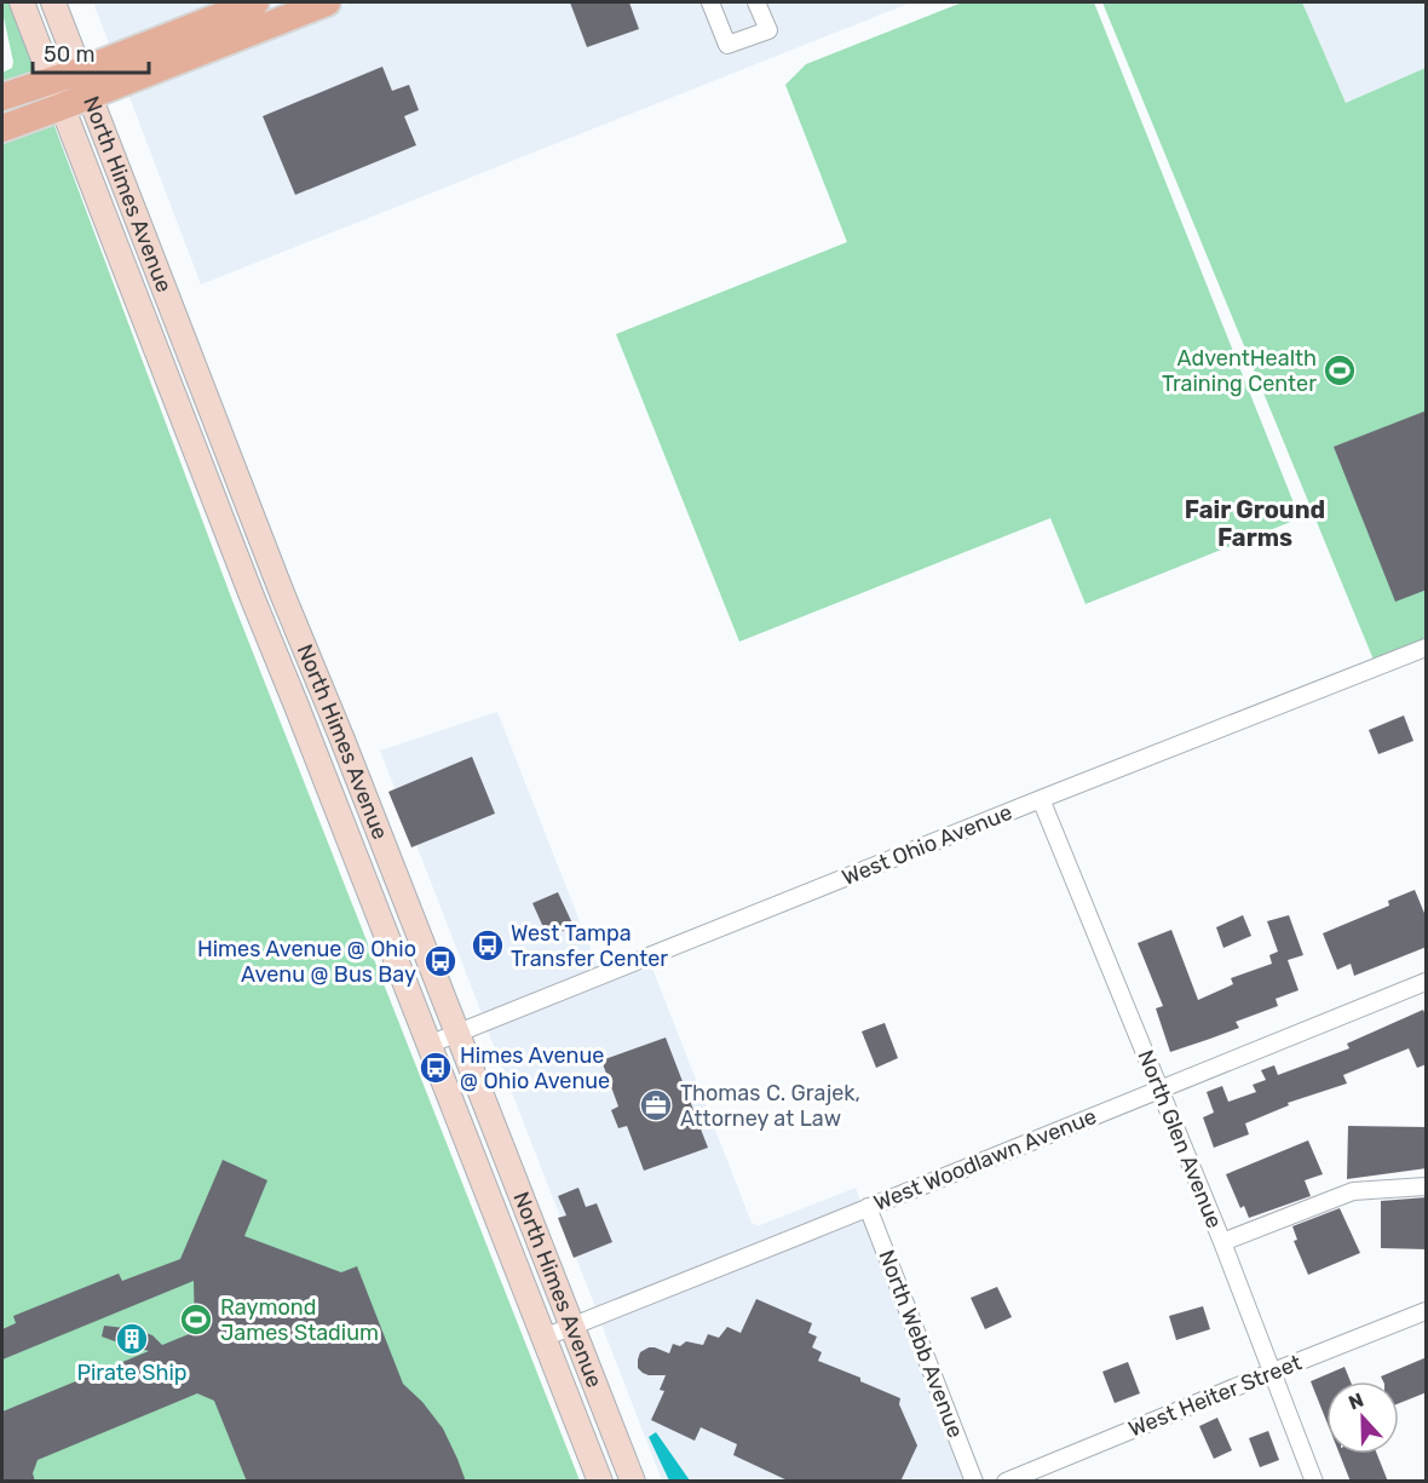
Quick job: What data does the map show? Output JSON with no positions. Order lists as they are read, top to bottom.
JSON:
{
  "streets": {
    "street": [
      "North Himes Avenue",
      "West Ohio Avenue",
      "North Glen Avenue",
      "West Woodlawn Avenue",
      "North Webb Avenue",
      "West Heiter Street"
    ]
  },
  "crossings": [
    ["North Himes Avenue", "West Ohio Avenue"],
    ["North Himes Avenue", "West Woodlawn Avenue"],
    ["West Ohio Avenue", "North Glen Avenue"],
    ["North Glen Avenue", "West Woodlawn Avenue"],
    ["North Glen Avenue", "West Heiter Street"],
    ["West Woodlawn Avenue", "North Webb Avenue"]
  ],
  "districts": ["Fair Ground Farms"],
  "places": {
    "sports": ["AdventHealth Training Center", "Raymond James Stadium"],
    "bus stop": ["West Tampa Transfer Center", "Himes Avenue @ Ohio Avenu @ Bus Bay", "Himes Avenue @ Ohio Avenue"],
    "office": ["Thomas C. Grajek, Attorney at Law"],
    "building": ["Pirate Ship"]
  },
  "scale_bar": "50 m",
  "north": "top"
}
